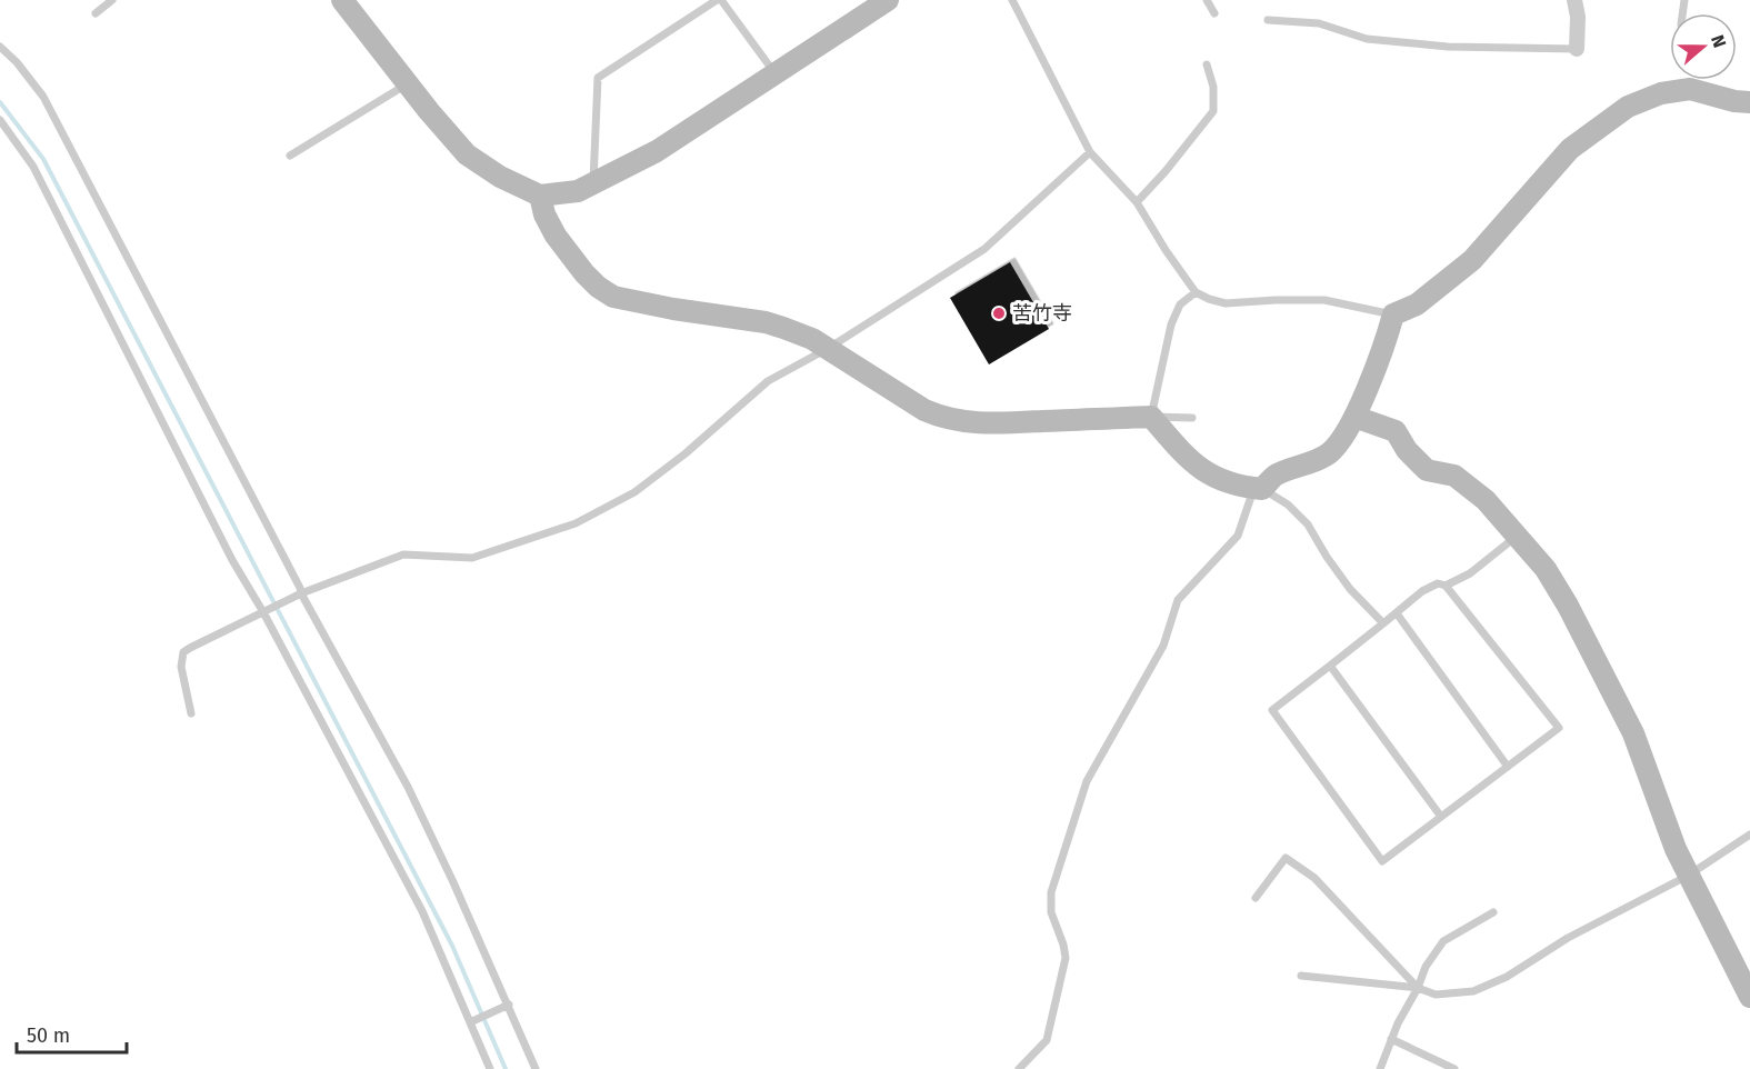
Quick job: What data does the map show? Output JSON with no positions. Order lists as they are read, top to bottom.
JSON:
{
  "places": ["苦竹寺"],
  "scale_bar": "50 m",
  "north": "right"
}
